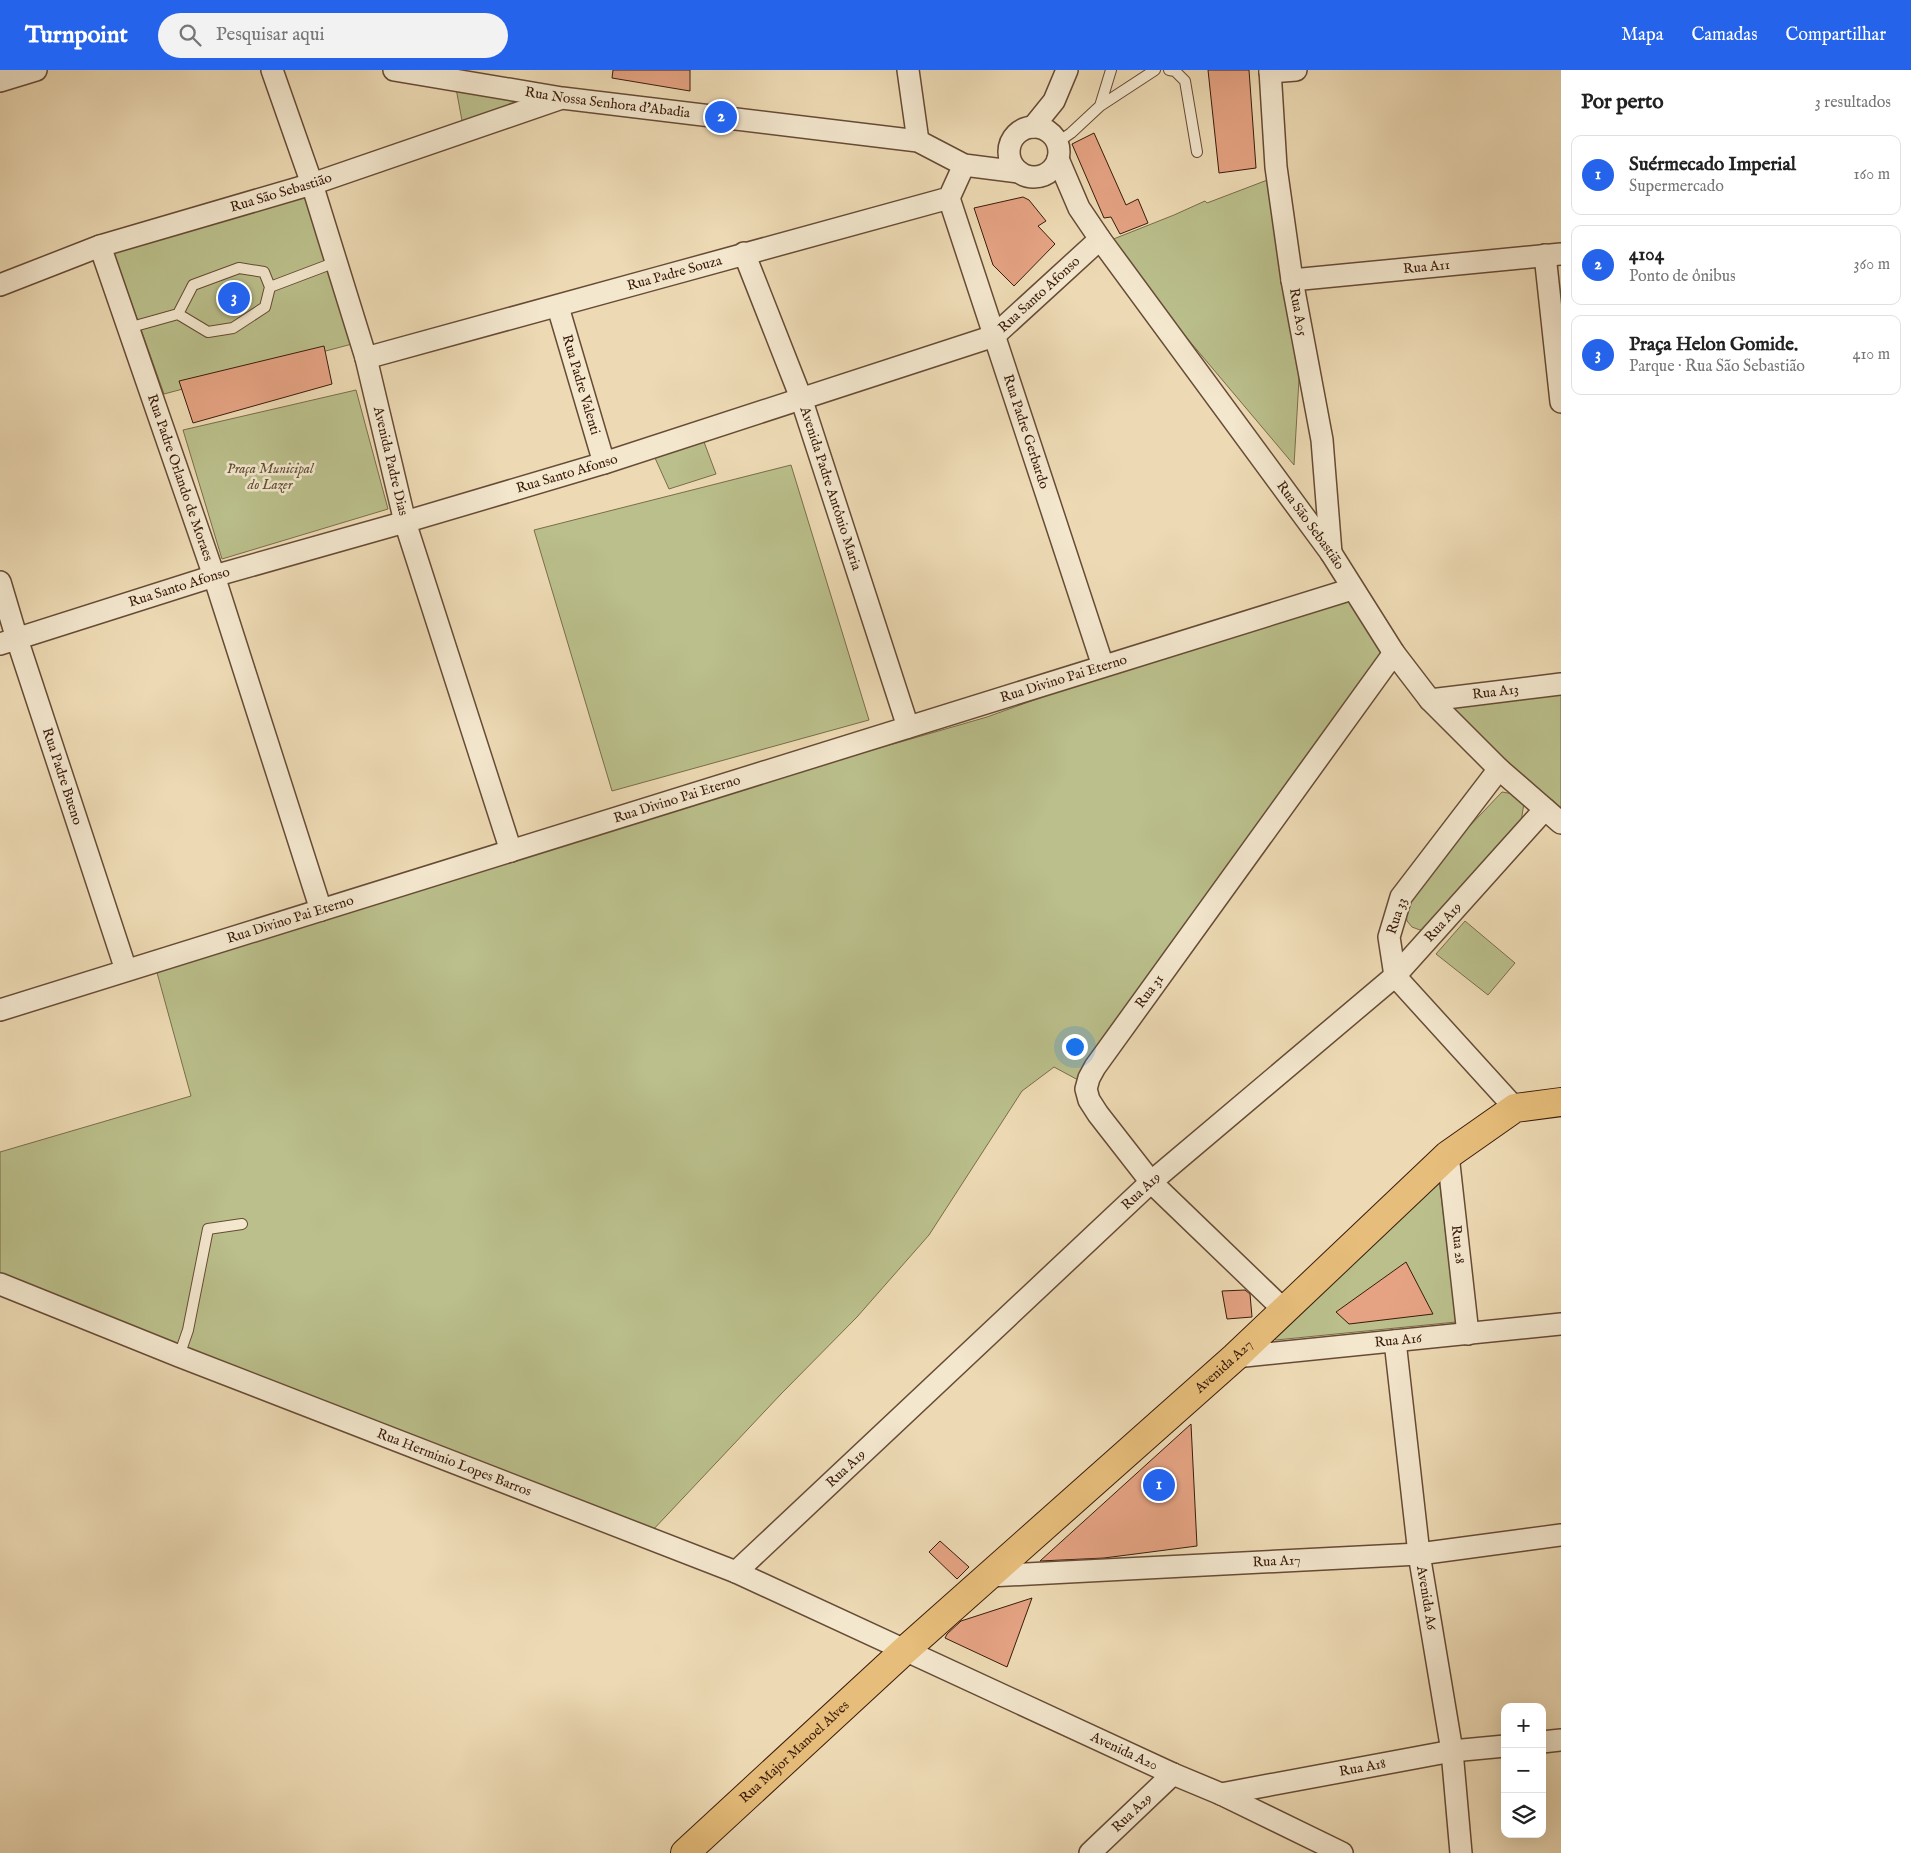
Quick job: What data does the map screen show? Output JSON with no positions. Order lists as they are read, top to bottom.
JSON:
{
  "streets": {
    "main road": ["Avenida A27", "Rua Major Manoel Alves"],
    "street": [
      "Rua Nossa Senhora d'Abadia",
      "Rua São Sebastião",
      "Rua A11",
      "Rua Padre Souza",
      "Rua Santo Afonso",
      "Rua A05",
      "Rua Padre Valenti",
      "Rua Padre Gerbardo",
      "Avenida Padre Dias",
      "Rua Padre Orlando de Moraes",
      "Avenida Padre Antônio Maria",
      "Rua Divino Pai Eterno",
      "Rua A13",
      "Rua Padre Bueno",
      "Rua 33",
      "Rua A19",
      "Rua 31",
      "Rua 28",
      "Rua A16",
      "Rua Herminio Lopes Barros",
      "Rua A17",
      "Avenida A6",
      "Avenida A20",
      "Rua A18",
      "Rua A29"
    ]
  },
  "crossings": [
    ["Rua Nossa Senhora d'Abadia", "Rua São Sebastião"],
    ["Rua São Sebastião", "Rua Santo Afonso"],
    ["Rua São Sebastião", "Rua A05"],
    ["Rua São Sebastião", "Avenida Padre Dias"],
    ["Rua São Sebastião", "Rua Padre Orlando de Moraes"],
    ["Rua São Sebastião", "Rua Divino Pai Eterno"],
    ["Rua São Sebastião", "Rua A13"],
    ["Rua São Sebastião", "Rua 33"],
    ["Rua São Sebastião", "Rua A19"],
    ["Rua São Sebastião", "Rua 31"],
    ["Rua A11", "Rua A05"],
    ["Rua Padre Souza", "Rua Padre Valenti"],
    ["Rua Padre Souza", "Rua Padre Gerbardo"],
    ["Rua Padre Souza", "Avenida Padre Dias"],
    ["Rua Padre Souza", "Avenida Padre Antônio Maria"],
    ["Rua Santo Afonso", "Rua Padre Valenti"],
    ["Rua Santo Afonso", "Rua Padre Gerbardo"],
    ["Rua Santo Afonso", "Avenida Padre Dias"],
    ["Rua Santo Afonso", "Rua Padre Orlando de Moraes"],
    ["Rua Santo Afonso", "Avenida Padre Antônio Maria"],
    ["Rua Santo Afonso", "Rua Padre Bueno"],
    ["Rua Padre Gerbardo", "Rua Divino Pai Eterno"],
    ["Avenida Padre Dias", "Rua Divino Pai Eterno"],
    ["Rua Padre Orlando de Moraes", "Rua Divino Pai Eterno"],
    ["Avenida Padre Antônio Maria", "Rua Divino Pai Eterno"],
    ["Rua Divino Pai Eterno", "Rua Padre Bueno"],
    ["Rua 33", "Rua A19"],
    ["Rua A19", "Rua 31"],
    ["Rua A19", "Rua Herminio Lopes Barros"],
    ["Rua 31", "Avenida A27"],
    ["Rua 28", "Rua A16"],
    ["Rua 28", "Avenida A27"],
    ["Rua A16", "Avenida A27"],
    ["Rua A16", "Avenida A6"],
    ["Avenida A27", "Rua Herminio Lopes Barros"],
    ["Avenida A27", "Rua A17"],
    ["Avenida A27", "Avenida A20"],
    ["Avenida A27", "Rua Major Manoel Alves"],
    ["Rua Herminio Lopes Barros", "Avenida A20"],
    ["Rua Herminio Lopes Barros", "Rua Major Manoel Alves"],
    ["Rua A17", "Avenida A6"],
    ["Avenida A6", "Rua A18"],
    ["Avenida A20", "Rua Major Manoel Alves"],
    ["Avenida A20", "Rua A18"],
    ["Avenida A20", "Rua A29"]
  ],
  "parks": ["Praça Municipal do Lazer"],
  "page": {
    "header": "Turnpoint",
    "search": "Pesquisar aqui",
    "nav": ["Mapa", "Camadas", "Compartilhar"],
    "heading": ["Por perto", "3 resultados"],
    "pins": ["2", "3", "1"],
    "list": [
      {
        "mark": "1",
        "name": "Suérmecado Imperial",
        "note": "Supermercado",
        "value": "160 m"
      },
      {
        "mark": "2",
        "name": "4104",
        "note": "Ponto de ônibus",
        "value": "360 m"
      },
      {
        "mark": "3",
        "name": "Praça Helon Gomide.",
        "note": "Parque · Rua São Sebastião",
        "value": "410 m"
      }
    ],
    "map_buttons": ["+", "−"]
  }
}
